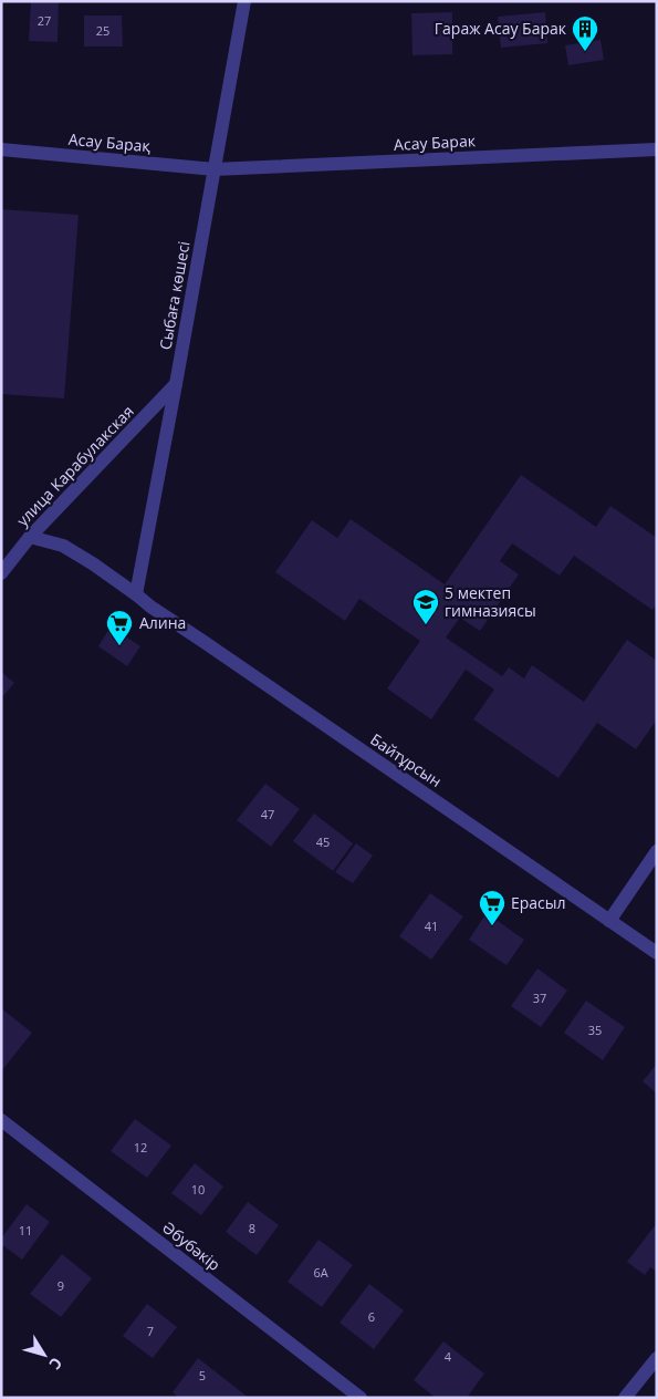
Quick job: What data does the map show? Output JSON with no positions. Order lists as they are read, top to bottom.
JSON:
{
  "streets": {
    "street": [
      "Асау Барақ",
      "Асау Барак",
      "Сыбаға көшесі",
      "улица Карабулакская",
      "Байтұрсын",
      "Әбубәкір"
    ]
  },
  "crossings": [
    ["Асау Барақ", "Асау Барак"],
    ["Асау Барақ", "Сыбаға көшесі"],
    ["Асау Барак", "Сыбаға көшесі"],
    ["Сыбаға көшесі", "улица Карабулакская"],
    ["Сыбаға көшесі", "Байтұрсын"],
    ["улица Карабулакская", "Байтұрсын"]
  ],
  "places": {
    "building": ["Гараж Асау Барак"],
    "school or university": ["5 мектеп гимназиясы"],
    "supermarket": ["Алина", "Ерасыл"]
  },
  "house_numbers": [
    "27",
    "25",
    "47",
    "45",
    "41",
    "37",
    "35",
    "12",
    "10",
    "8",
    "11",
    "6А",
    "9",
    "6",
    "7",
    "4",
    "5"
  ],
  "north": "bottom right"
}
